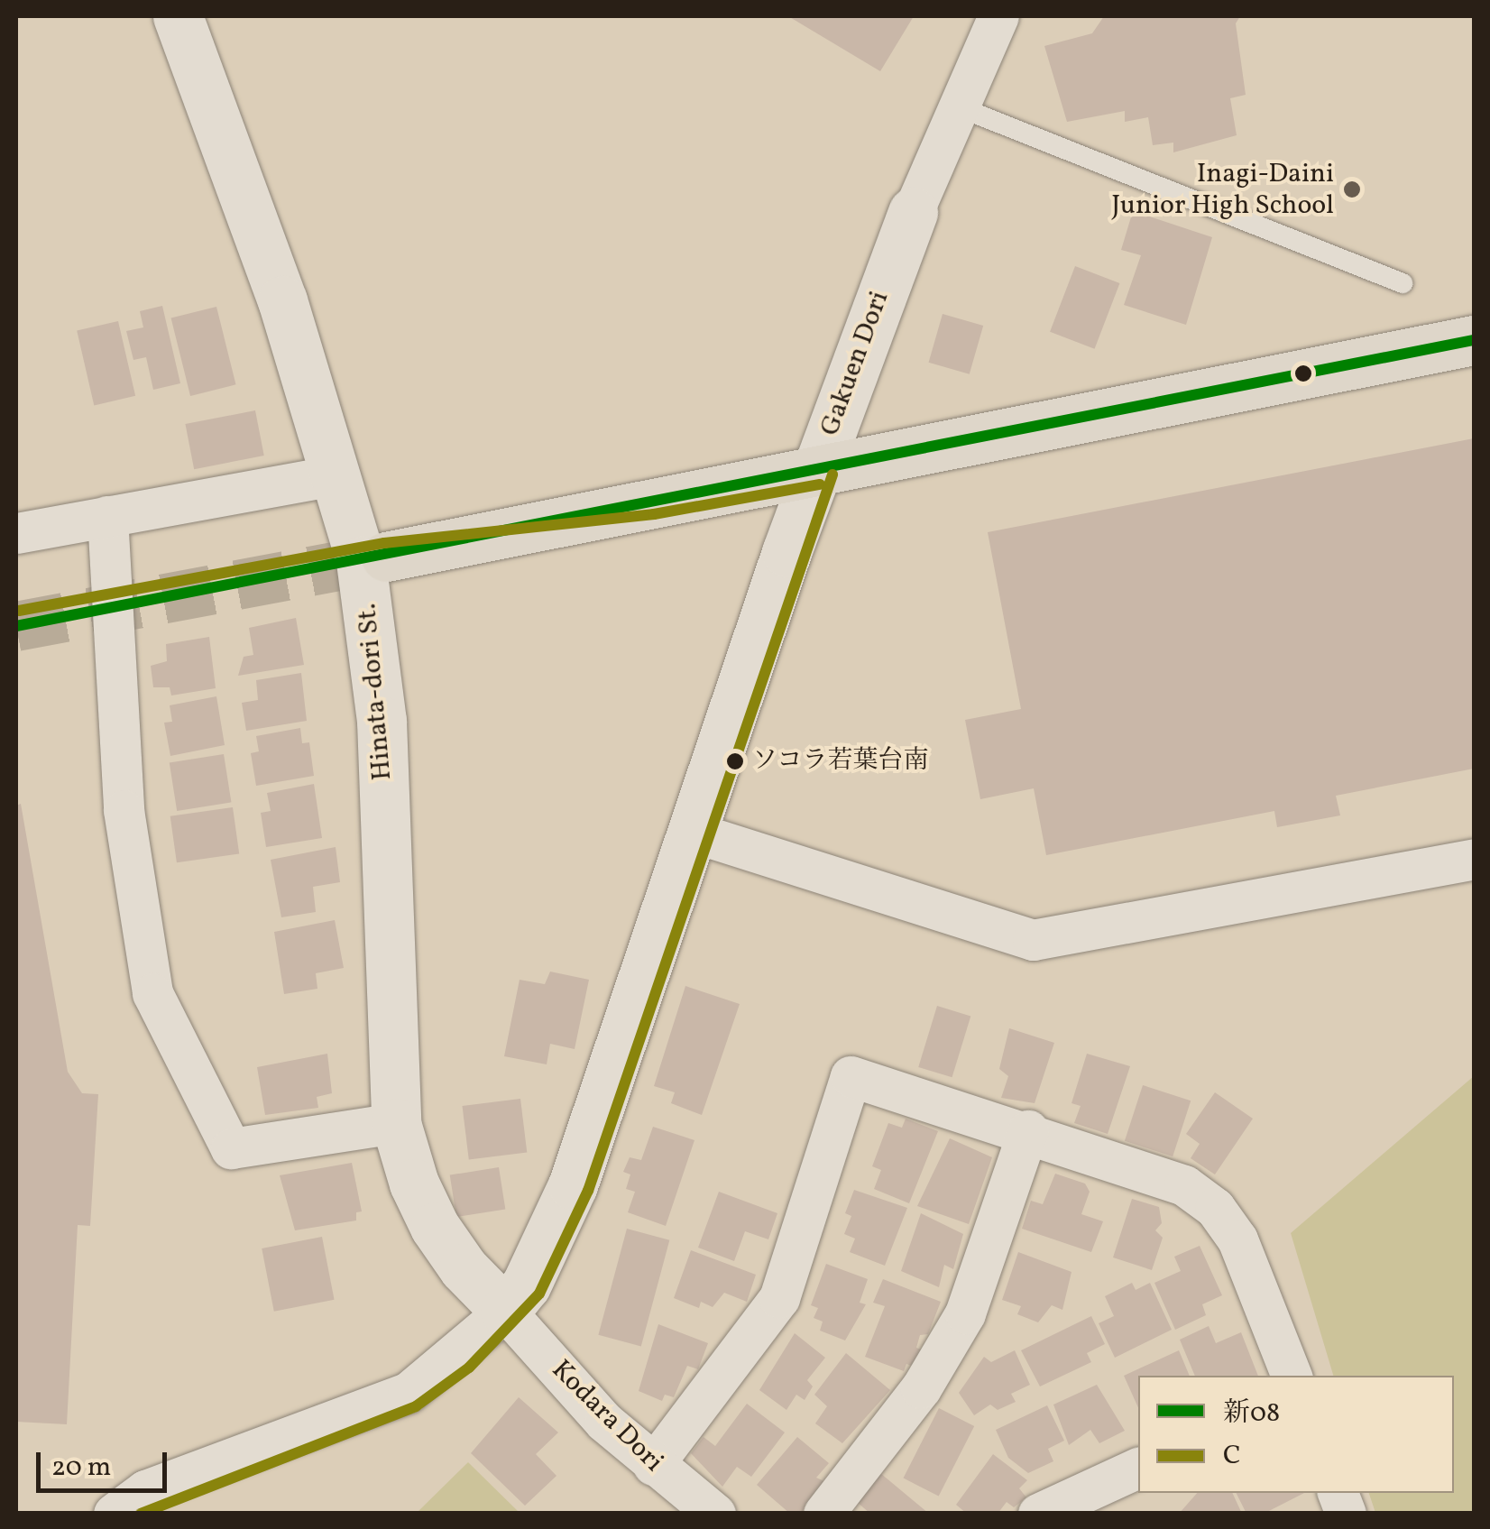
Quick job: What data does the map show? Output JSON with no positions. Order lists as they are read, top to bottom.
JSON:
{
  "streets": {
    "street": ["Gakuen Dori", "Hinata-dori St.", "Kodara Dori"]
  },
  "crossings": [
    ["Gakuen Dori", "Hinata-dori St."],
    ["Gakuen Dori", "Kodara Dori"],
    ["Hinata-dori St.", "Kodara Dori"]
  ],
  "places": ["Inagi-Daini Junior High School", "ソコラ若葉台南"],
  "lines": ["transit line 新08", "transit line C"],
  "legend": ["新08", "C"],
  "scale_bar": "20 m"
}
